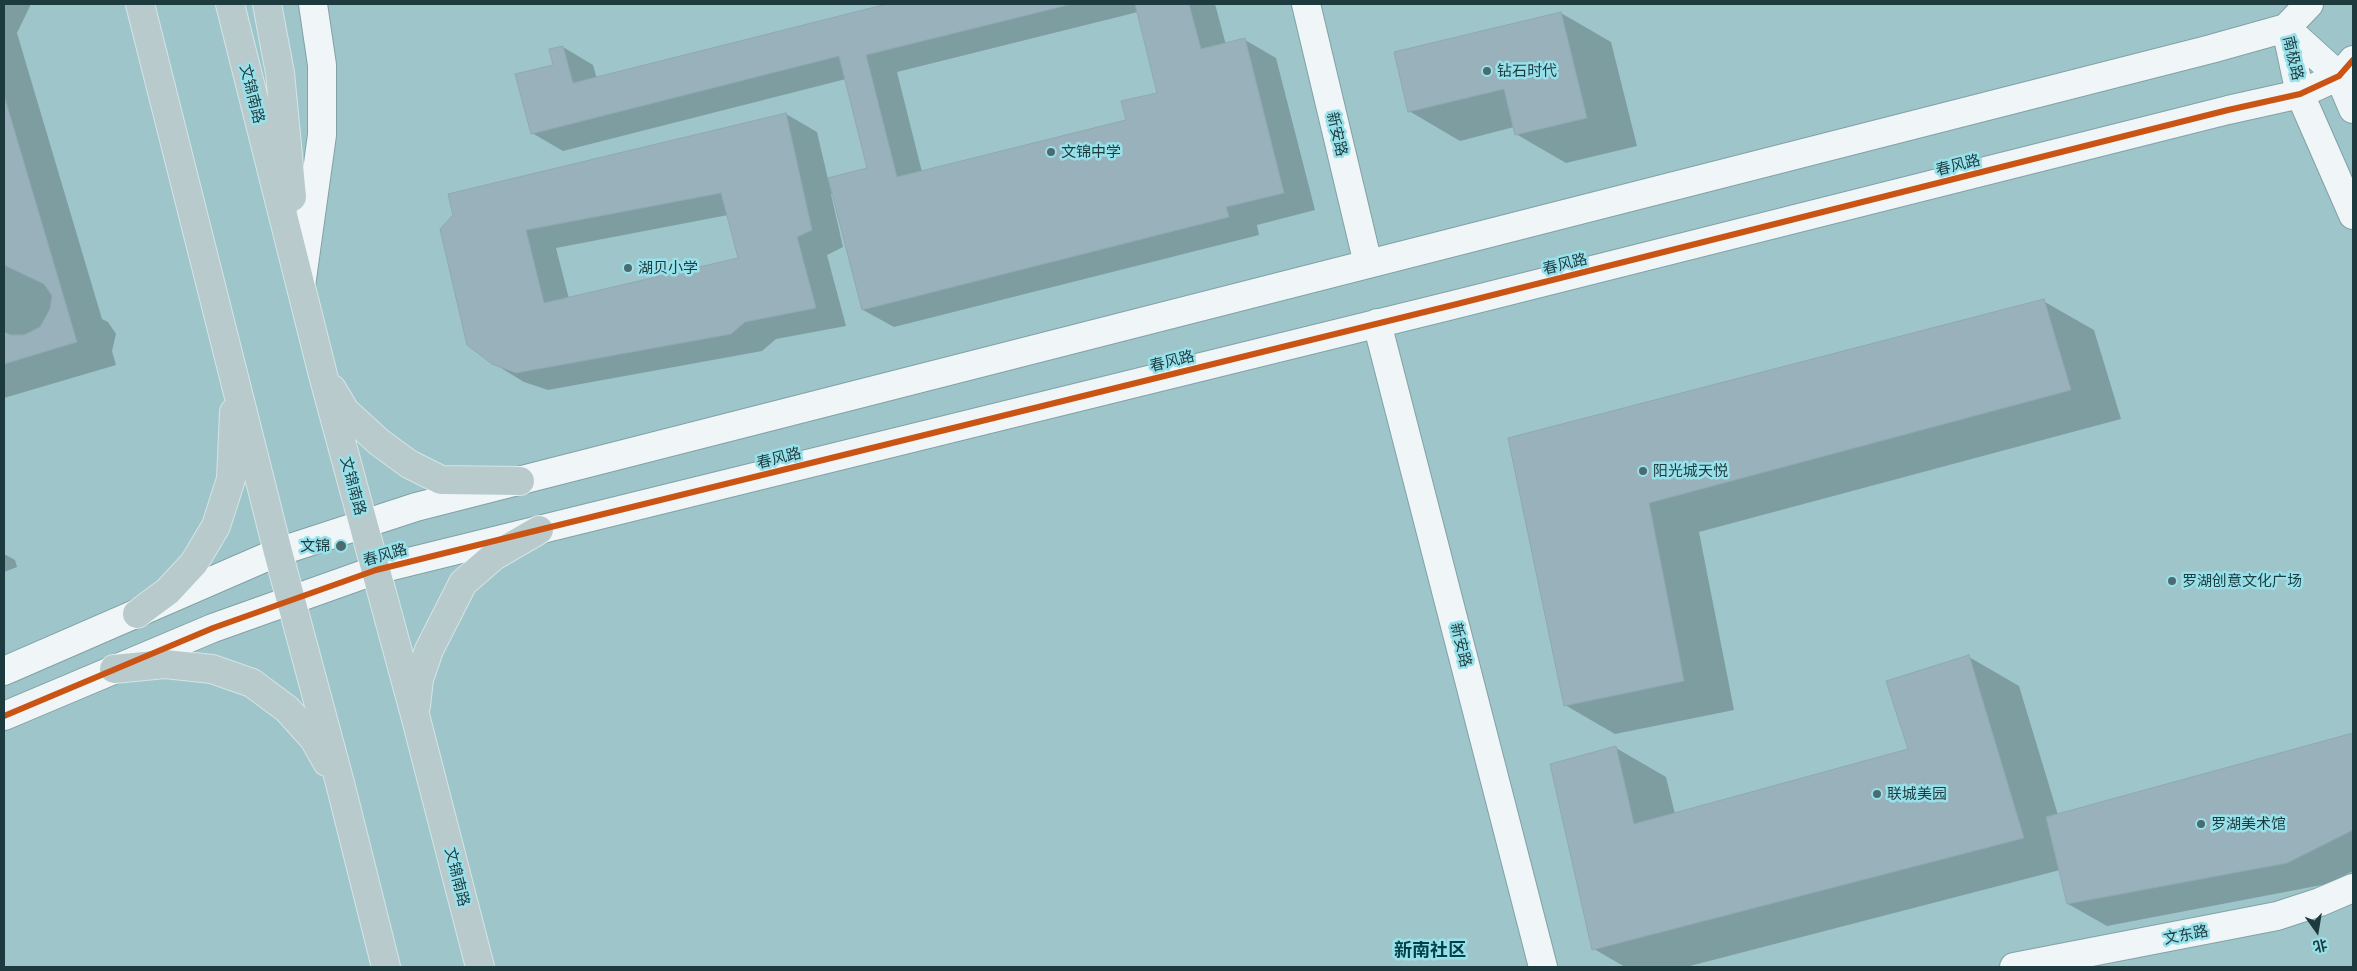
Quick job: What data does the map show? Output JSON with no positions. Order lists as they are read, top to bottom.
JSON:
{
  "streets": {
    "highway": ["文锦南路"],
    "street": [
      "南极路",
      "新安路",
      "春风路",
      "文东路"
    ]
  },
  "crossings": [
    ["南极路", "春风路"],
    ["文锦南路", "春风路"],
    ["新安路", "春风路"]
  ],
  "districts": ["新南社区"],
  "places": [
    "钻石时代",
    "文锦中学",
    "湖贝小学",
    "阳光城天悦",
    "文锦",
    "罗湖创意文化广场",
    "联城美园",
    "罗湖美术馆"
  ],
  "north": "bottom"
}
